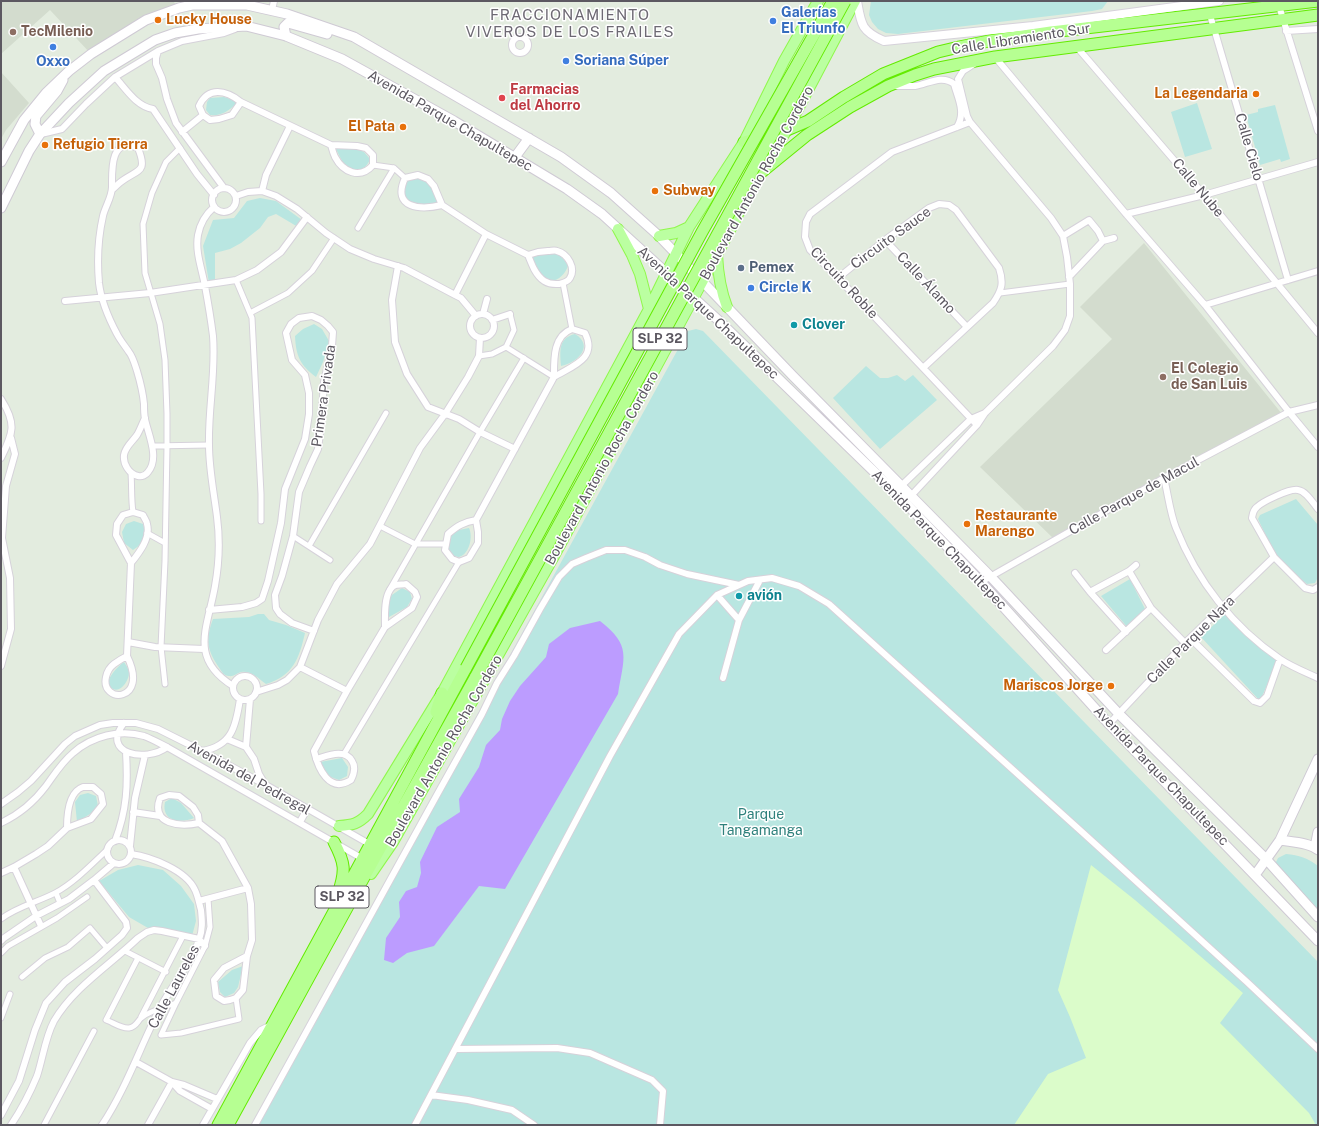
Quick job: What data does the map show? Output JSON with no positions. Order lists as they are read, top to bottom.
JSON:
{
  "streets": {
    "highway": ["Calle Libramiento Sur", "SLP 32"],
    "main road": ["Avenida Parque Chapultepec", "Boulevard Antonio Rocha Cordero"],
    "street": [
      "Calle Cielo",
      "Calle Nube",
      "Circuito Sauce",
      "Circuito Roble",
      "Calle Álamo",
      "Primera Privada",
      "Calle Parque de Macul",
      "Calle Parque Nara",
      "Avenida del Pedregal",
      "Calle Laureles"
    ]
  },
  "crossings": [
    ["Calle Libramiento Sur", "Calle Cielo"],
    ["Calle Libramiento Sur", "Boulevard Antonio Rocha Cordero"],
    ["Calle Libramiento Sur", "Calle Nube"],
    ["Avenida Parque Chapultepec", "Boulevard Antonio Rocha Cordero"],
    ["Avenida Parque Chapultepec", "Calle Parque de Macul"],
    ["Avenida Parque Chapultepec", "Calle Parque Nara"],
    ["Boulevard Antonio Rocha Cordero", "SLP 32"],
    ["Circuito Sauce", "Circuito Roble"],
    ["Circuito Sauce", "Calle Álamo"],
    ["SLP 32", "Avenida del Pedregal"]
  ],
  "districts": ["FRACCIONAMIENTO VIVEROS DE LOS FRAILES"],
  "parks": ["Parque Tangamanga"],
  "places": [
    "Lucky House",
    "Galerías El Triunfo",
    "TecMilenio",
    "Oxxo",
    "Soriana Súper",
    "La Legendaria",
    "Farmacias del Ahorro",
    "El Pata",
    "Refugio Tierra",
    "Subway",
    "Pemex",
    "Circle K",
    "Clover",
    "El Colegio de San Luis",
    "Restaurante Marengo",
    "avión",
    "Mariscos Jorge"
  ]
}
